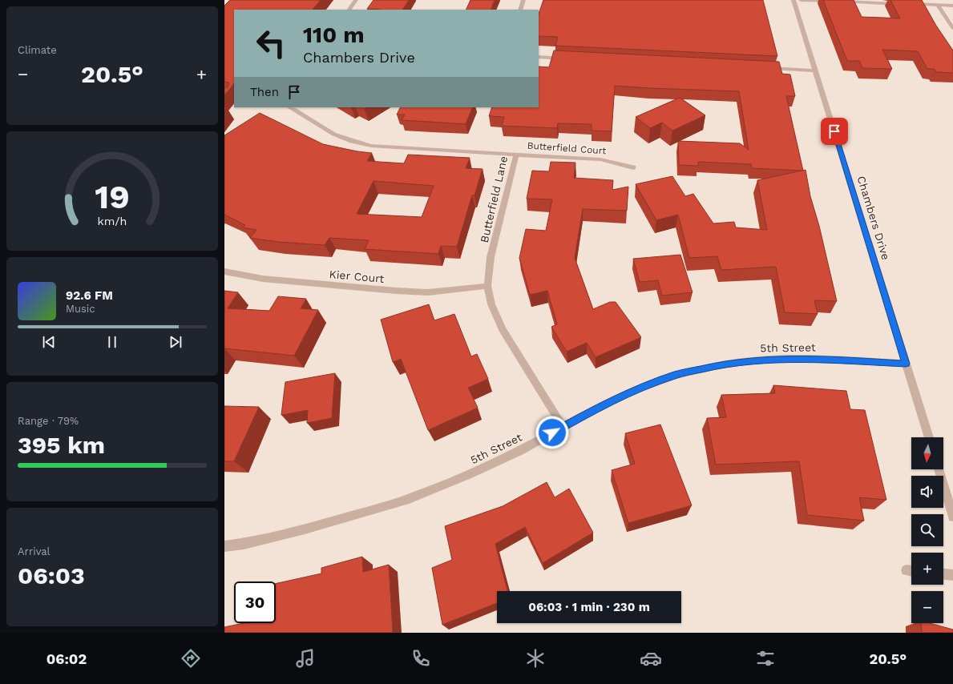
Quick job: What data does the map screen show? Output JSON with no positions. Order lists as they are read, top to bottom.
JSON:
{
  "streets": {
    "street": [
      "Butterfield Court",
      "Butterfield Lane",
      "Chambers Drive",
      "Kier Court",
      "5th Street"
    ]
  },
  "crossings": [
    ["Butterfield Court", "Butterfield Lane"],
    ["Butterfield Lane", "Kier Court"],
    ["Butterfield Lane", "5th Street"],
    ["Chambers Drive", "5th Street"]
  ],
  "north": "bottom",
  "page": {
    "tile": [
      "Climate",
      ["Range · 79%", "395 km"],
      ["Arrival", "06:03"]
    ],
    "turn": ["110 m", "Chambers Drive"],
    "heat": ["−", "20.5°", "+"],
    "then": "Then",
    "song": ["92.6 FM", "Music"],
    "map_buttons": ["+", "−"],
    "limit": "30",
    "trip": "06:03 · 1 min · 230 m",
    "tabs": ["06:02", "20.5°"],
    "gauge": ["19", "km/h"]
  }
}
